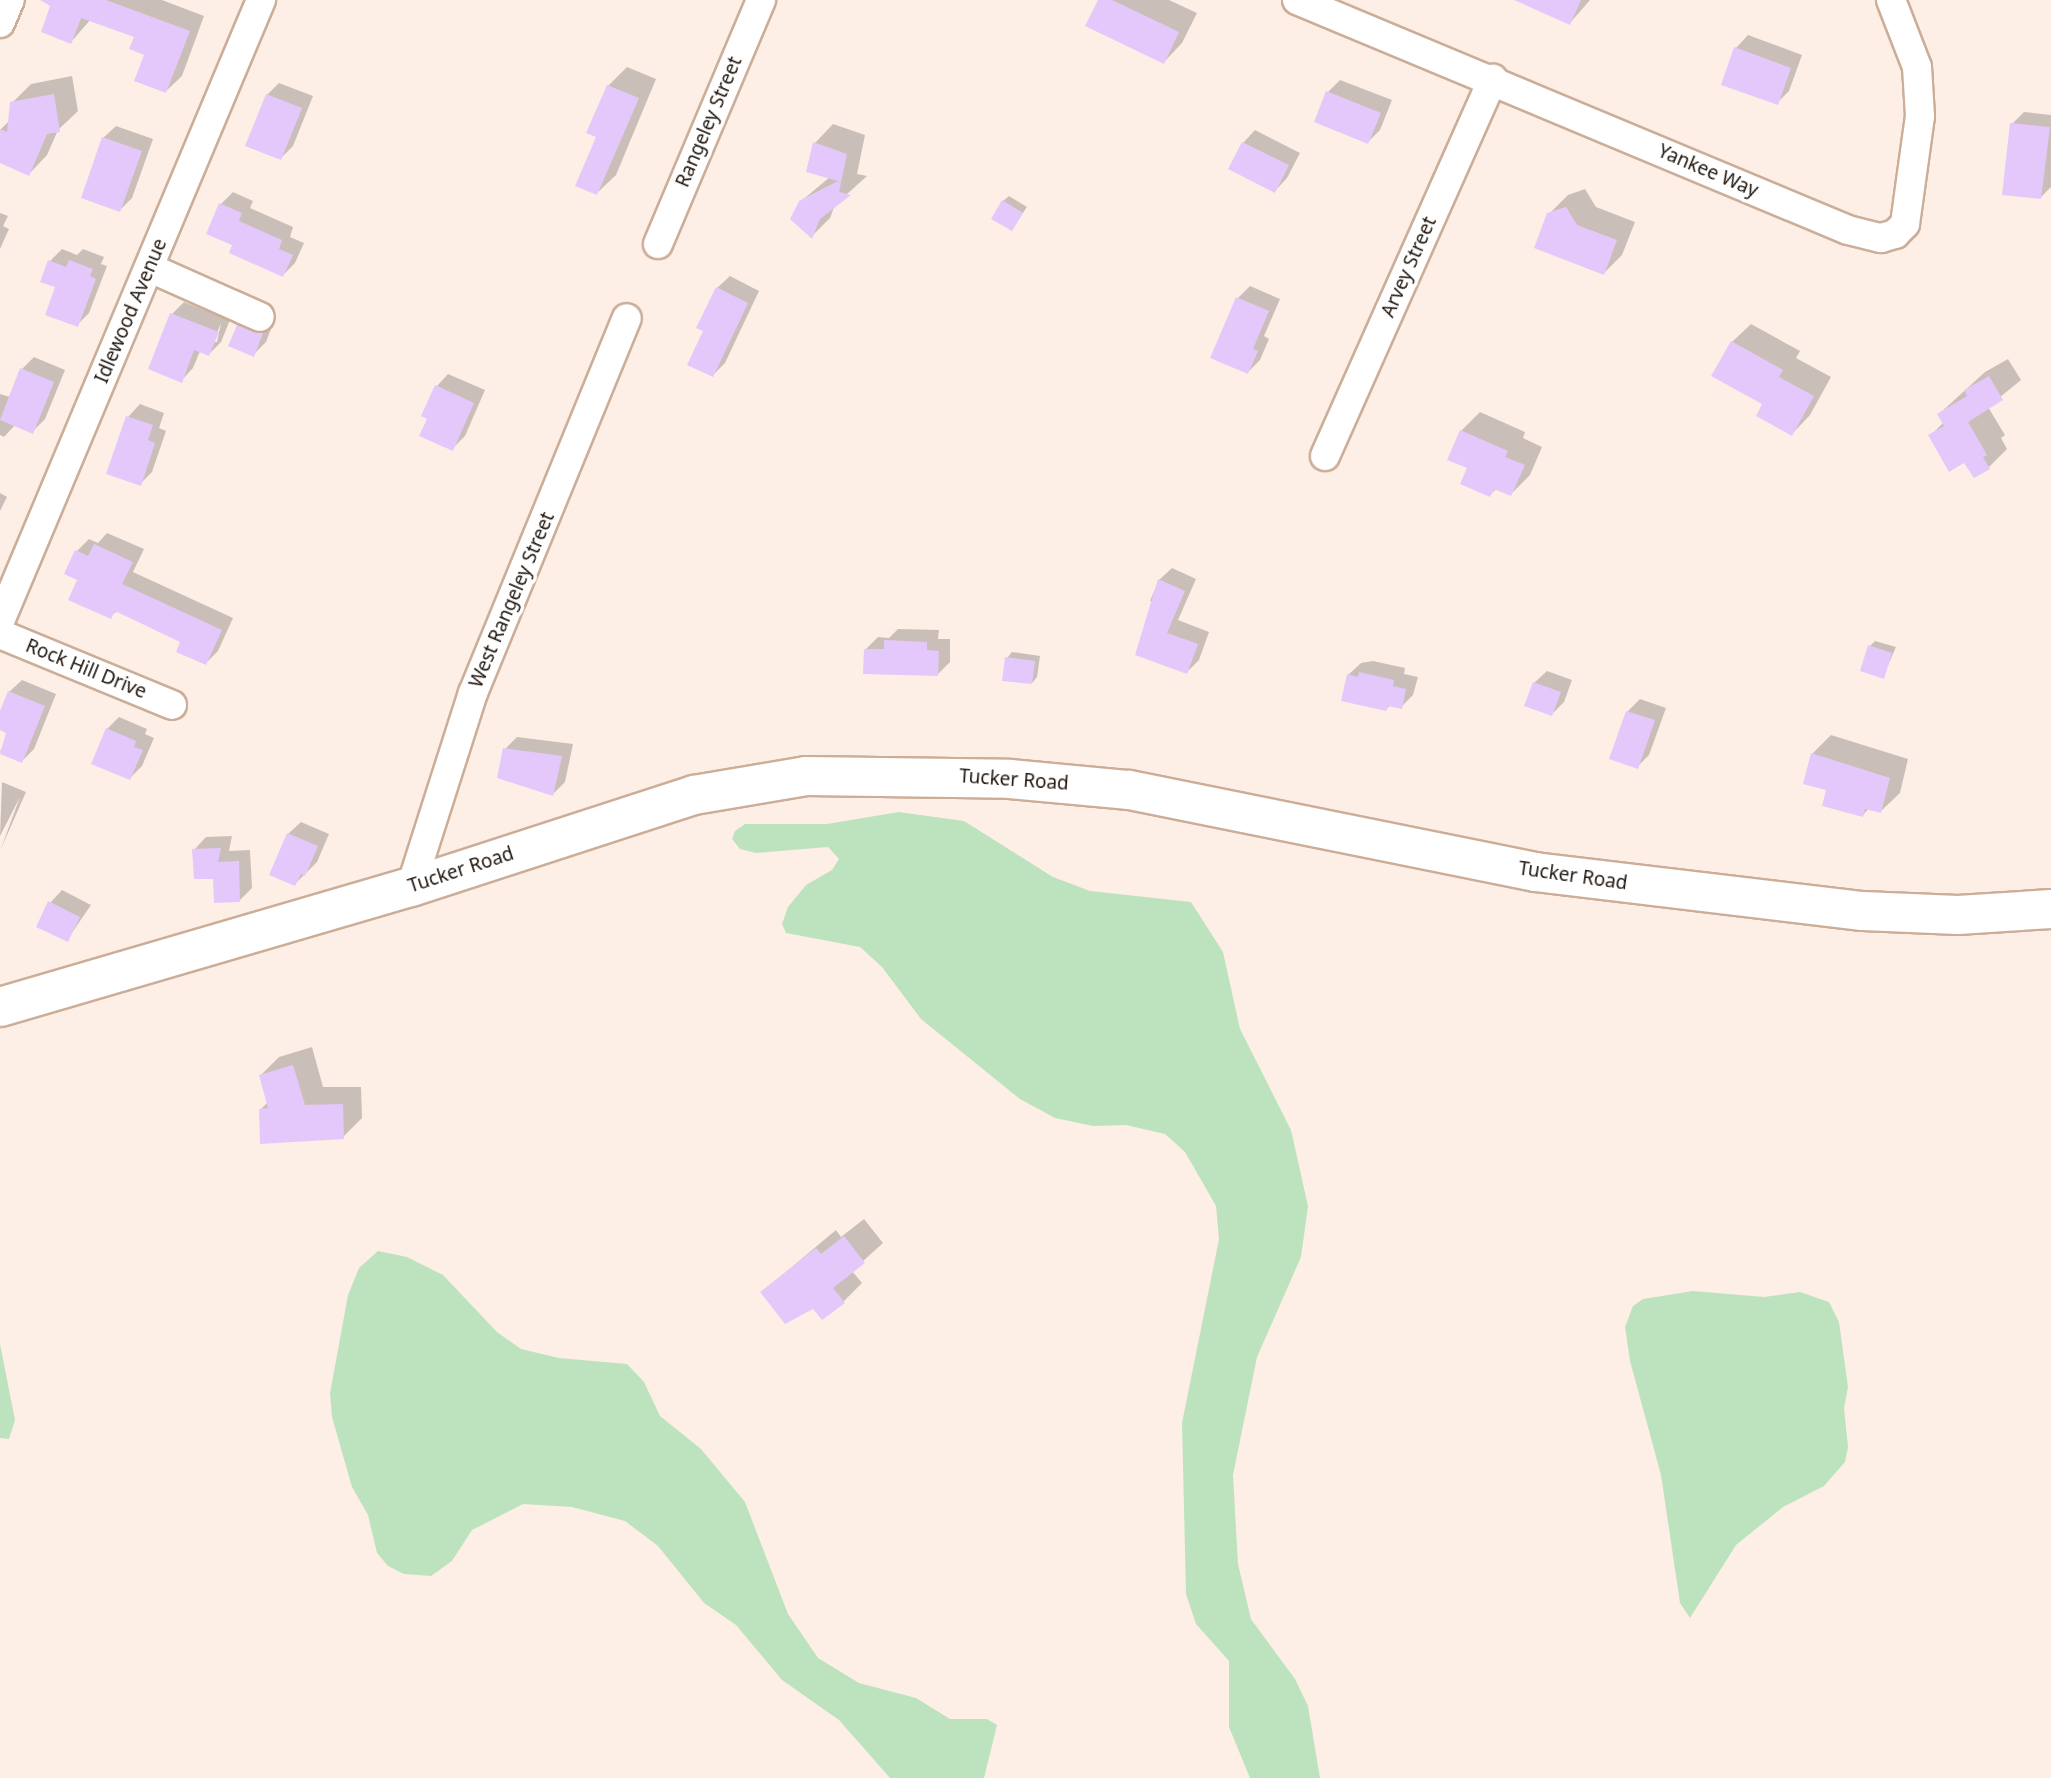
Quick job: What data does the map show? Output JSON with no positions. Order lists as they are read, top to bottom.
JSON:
{
  "streets": {
    "main road": ["Tucker Road"],
    "street": [
      "Rangeley Street",
      "Yankee Way",
      "Arvey Street",
      "Idlewood Avenue",
      "West Rangeley Street",
      "Rock Hill Drive"
    ]
  },
  "crossings": [
    ["Yankee Way", "Arvey Street"],
    ["West Rangeley Street", "Tucker Road"]
  ]
}
